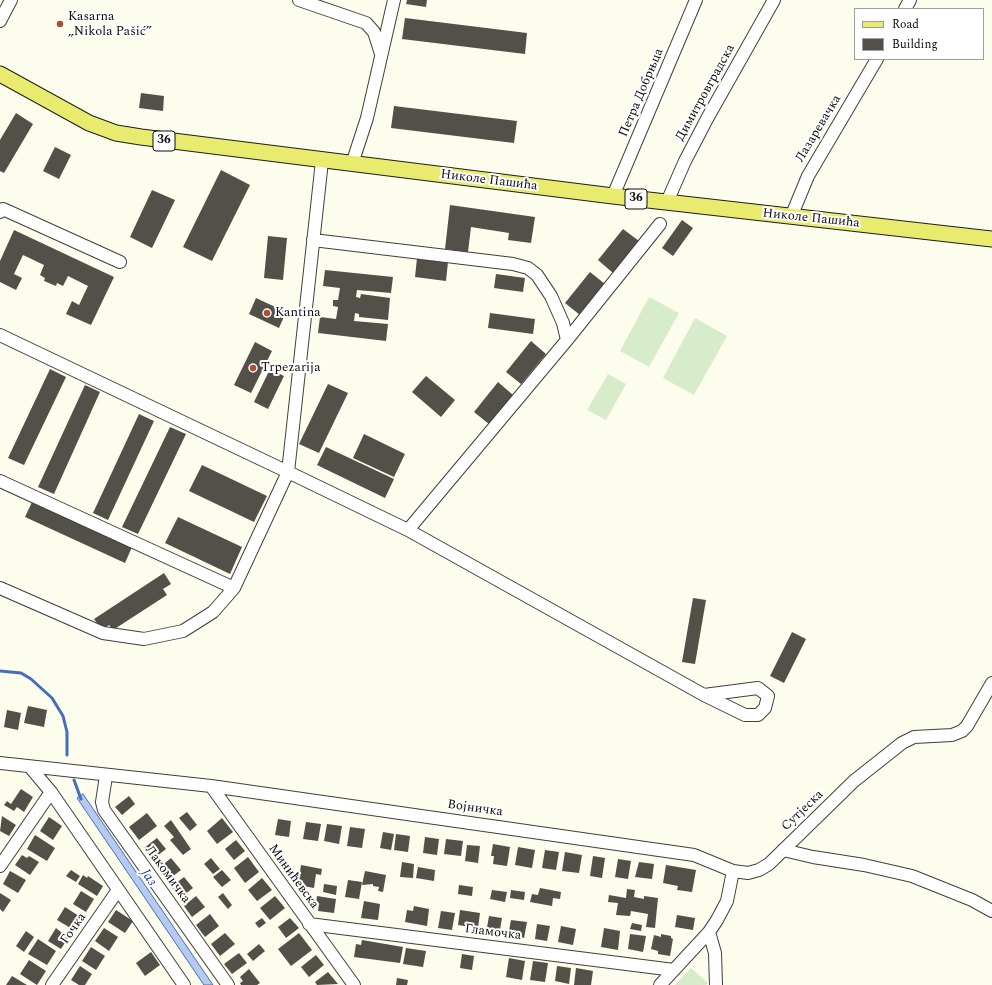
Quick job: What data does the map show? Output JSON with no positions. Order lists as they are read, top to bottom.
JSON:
{
  "streets": {
    "main road": ["36", "Николе Пашића"],
    "street": [
      "Петра Добрњца",
      "Димитровградска",
      "Лазаревачка",
      "Војничка",
      "Сутјеска",
      "Лакомичка",
      "Минићевска",
      "Гочка",
      "Гламочка"
    ]
  },
  "crossings": [
    ["Петра Добрњца", "Николе Пашића"],
    ["Димитровградска", "Николе Пашића"],
    ["Лазаревачка", "Николе Пашића"],
    ["Војничка", "Сутјеска"],
    ["Војничка", "Лакомичка"],
    ["Војничка", "Минићевска"],
    ["Минићевска", "Гламочка"]
  ],
  "water": ["Јаз"],
  "places": ["Kasarna „Nikola Pašić”", "Kantina", "Trpezarija"],
  "legend": ["Road", "Building"]
}
